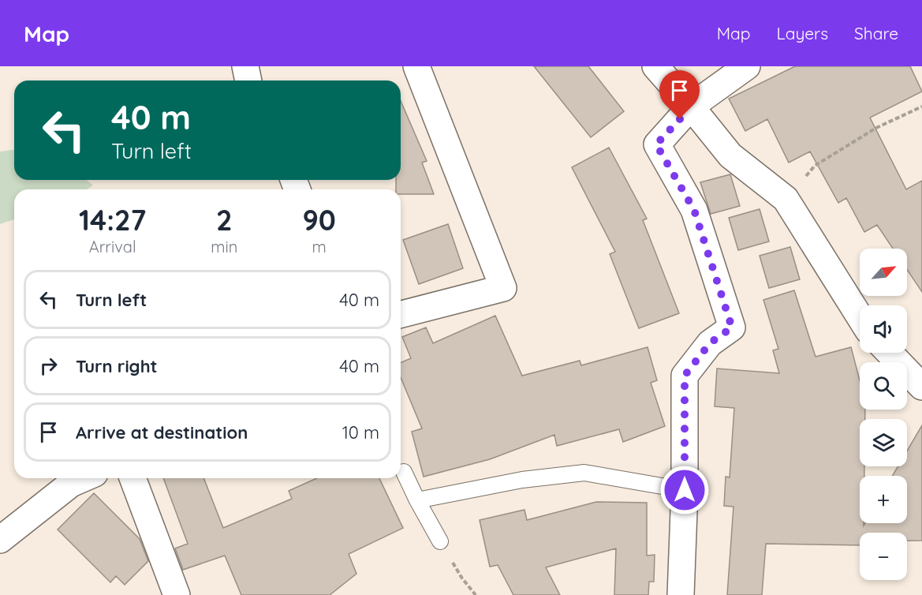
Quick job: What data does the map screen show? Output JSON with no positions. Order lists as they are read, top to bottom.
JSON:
{
  "north": "top right",
  "page": {
    "header": "Map",
    "nav": ["Map", "Layers", "Share"],
    "turn": ["40 m", "Turn left"],
    "eta": [
      "14:27",
      "Arrival",
      "2",
      "min",
      "90",
      "m"
    ],
    "map_buttons": ["+", "−"],
    "list": [
      {
        "name": "Turn left",
        "value": "40 m"
      },
      {
        "name": "Turn right",
        "value": "40 m"
      },
      {
        "name": "Arrive at destination",
        "value": "10 m"
      }
    ]
  }
}
